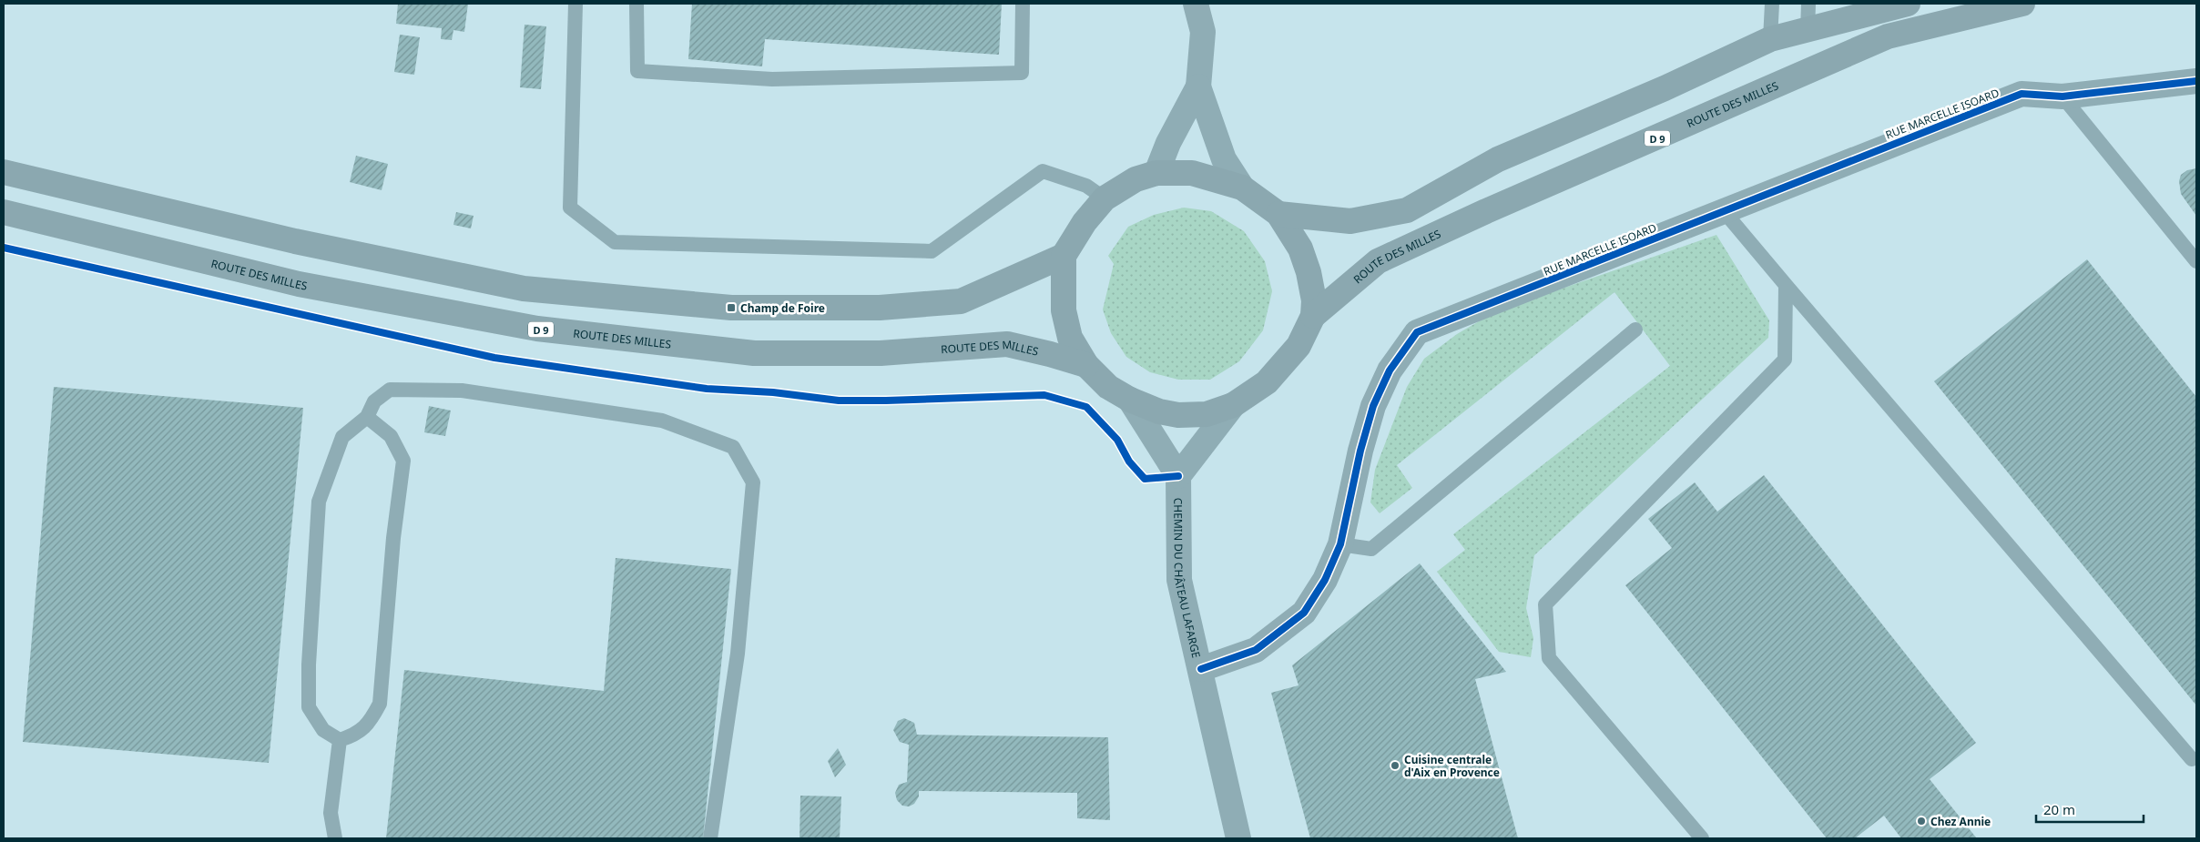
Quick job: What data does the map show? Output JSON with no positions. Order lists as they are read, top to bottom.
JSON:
{
  "streets": {
    "main road": ["ROUTE DES MILLES", "D 9"],
    "street": ["RUE MARCELLE ISOARD", "CHEMIN DU CHÂTEAU LAFARGE"]
  },
  "crossings": [
    ["RUE MARCELLE ISOARD", "CHEMIN DU CHÂTEAU LAFARGE"]
  ],
  "places": {
    "transit": ["Champ de Foire"],
    "other": ["Cuisine centrale d'Aix en Provence", "Chez Annie"]
  },
  "scale_bar": "20 m"
}
